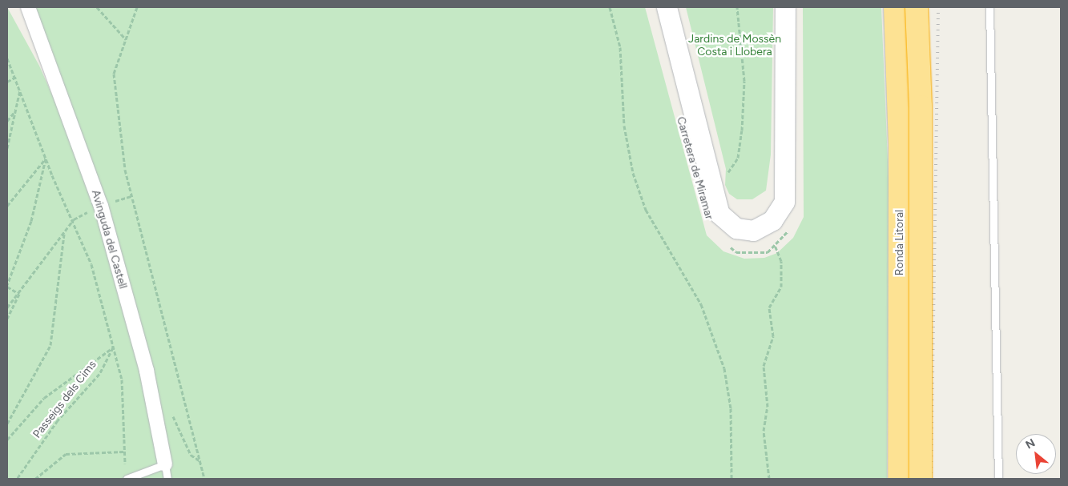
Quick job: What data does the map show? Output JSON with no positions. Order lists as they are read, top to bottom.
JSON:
{
  "streets": {
    "highway": ["Ronda Litoral"],
    "street": ["Carretera de Miramar", "Avinguda del Castell"],
    "path": ["Passeigs dels Cims"]
  },
  "parks": ["Jardins de Mossèn Costa i Llobera"],
  "north": "top left"
}
